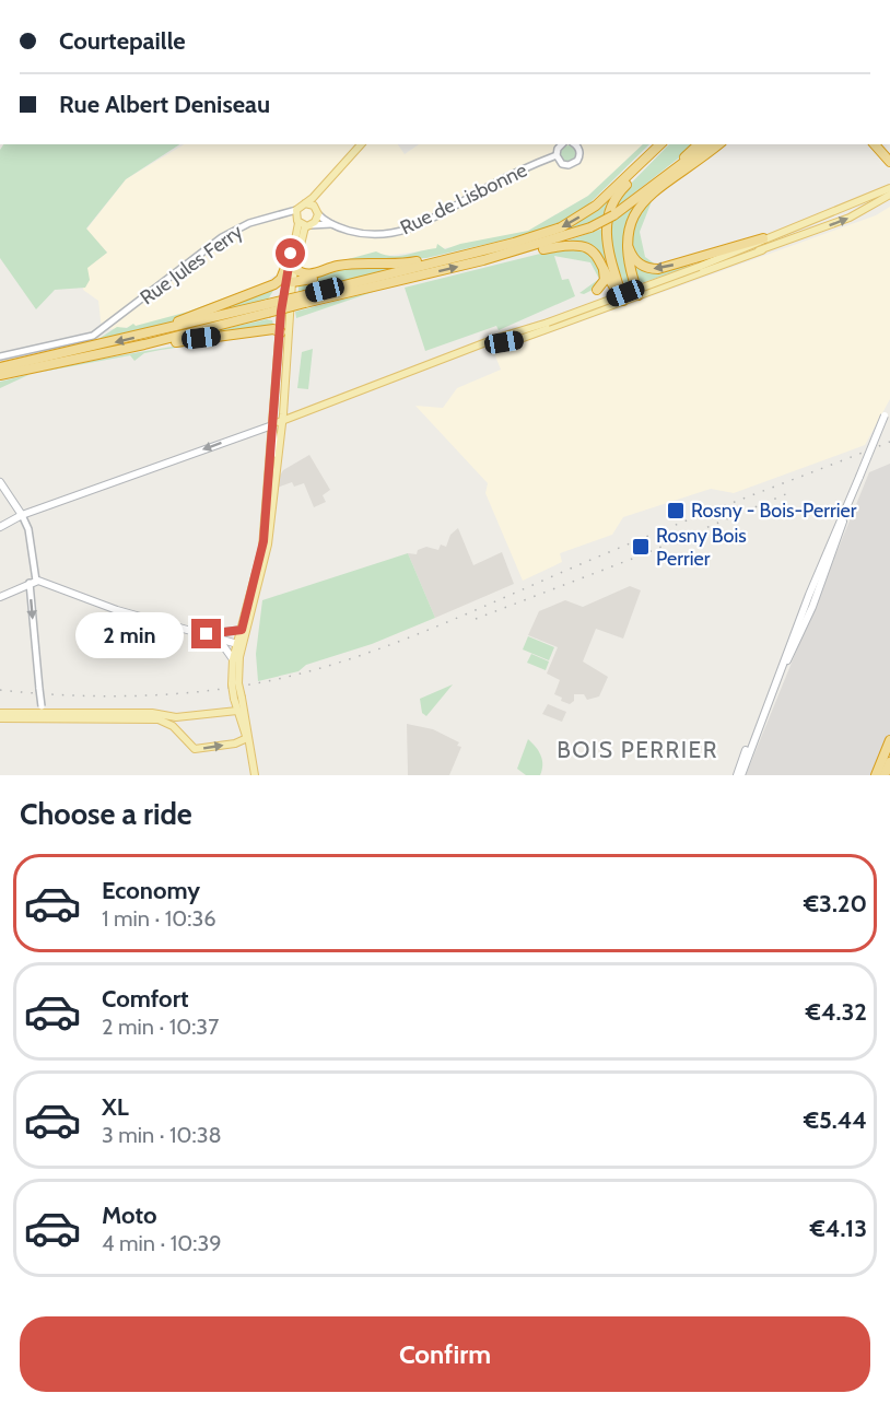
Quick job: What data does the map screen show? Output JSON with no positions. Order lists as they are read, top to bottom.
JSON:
{
  "streets": {
    "street": ["Rue de Lisbonne", "Rue Jules Ferry"]
  },
  "crossings": [
    ["Rue de Lisbonne", "Rue Jules Ferry"]
  ],
  "districts": ["BOIS PERRIER"],
  "places": {
    "transit": ["Rosny - Bois-Perrier", "Rosny Bois Perrier"]
  },
  "page": {
    "banner": ["Courtepaille", "Rue Albert Deniseau"],
    "bubble": "2 min",
    "heading": "Choose a ride",
    "list": [
      {
        "name": "Economy",
        "note": "1 min · 10:36",
        "value": "€3.20"
      },
      {
        "name": "Comfort",
        "note": "2 min · 10:37",
        "value": "€4.32"
      },
      {
        "name": "XL",
        "note": "3 min · 10:38",
        "value": "€5.44"
      },
      {
        "name": "Moto",
        "note": "4 min · 10:39",
        "value": "€4.13"
      }
    ],
    "buttons": "Confirm"
  }
}
